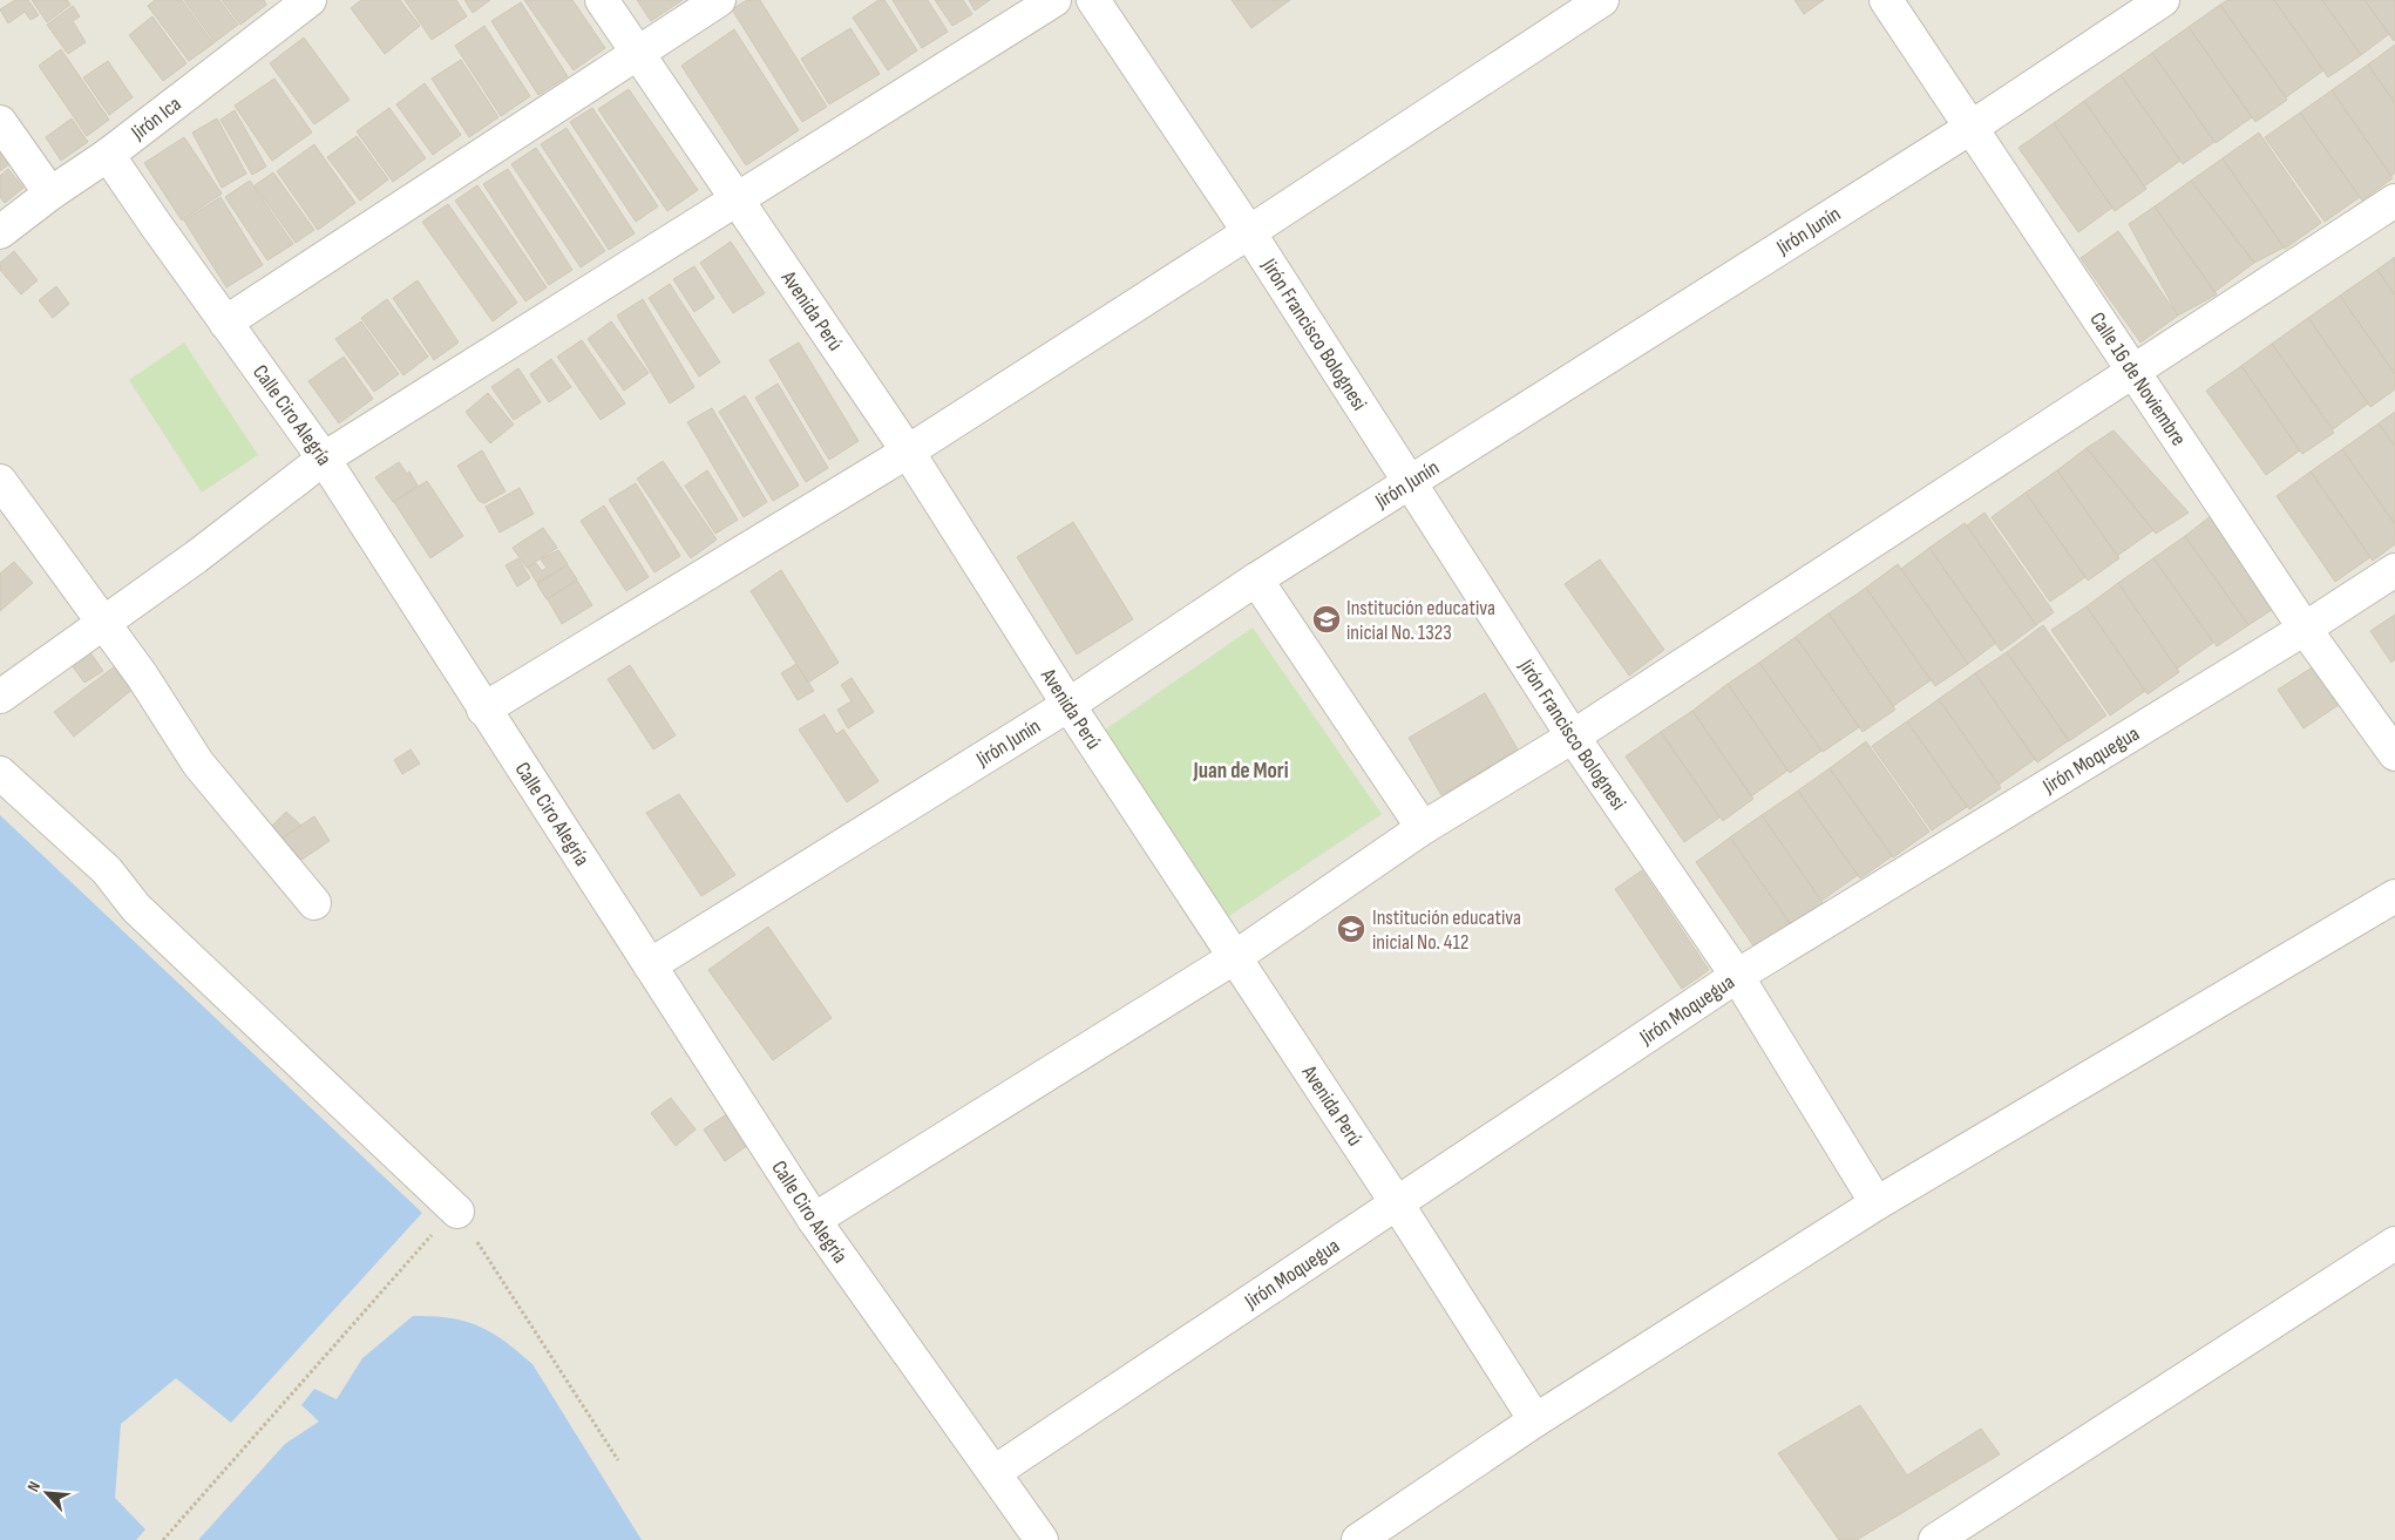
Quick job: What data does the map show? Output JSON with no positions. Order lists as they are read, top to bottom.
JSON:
{
  "streets": {
    "street": [
      "Jirón Ica",
      "Jirón Junín",
      "Avenida Perú",
      "Jirón Francisco Bolognesi",
      "Calle 16 de Noviembre",
      "Calle Ciro Alegría",
      "Jirón Moquegua"
    ]
  },
  "crossings": [
    ["Jirón Ica", "Calle Ciro Alegría"],
    ["Jirón Junín", "Avenida Perú"],
    ["Jirón Junín", "Jirón Francisco Bolognesi"],
    ["Jirón Junín", "Calle 16 de Noviembre"],
    ["Jirón Junín", "Calle Ciro Alegría"],
    ["Avenida Perú", "Jirón Moquegua"],
    ["Jirón Francisco Bolognesi", "Jirón Moquegua"],
    ["Calle 16 de Noviembre", "Jirón Moquegua"],
    ["Calle Ciro Alegría", "Jirón Moquegua"]
  ],
  "districts": ["Juan de Mori"],
  "places": {
    "school or university": ["Institución educativa inicial No. 1323", "Institución educativa inicial No. 412"]
  },
  "north": "top left"
}
